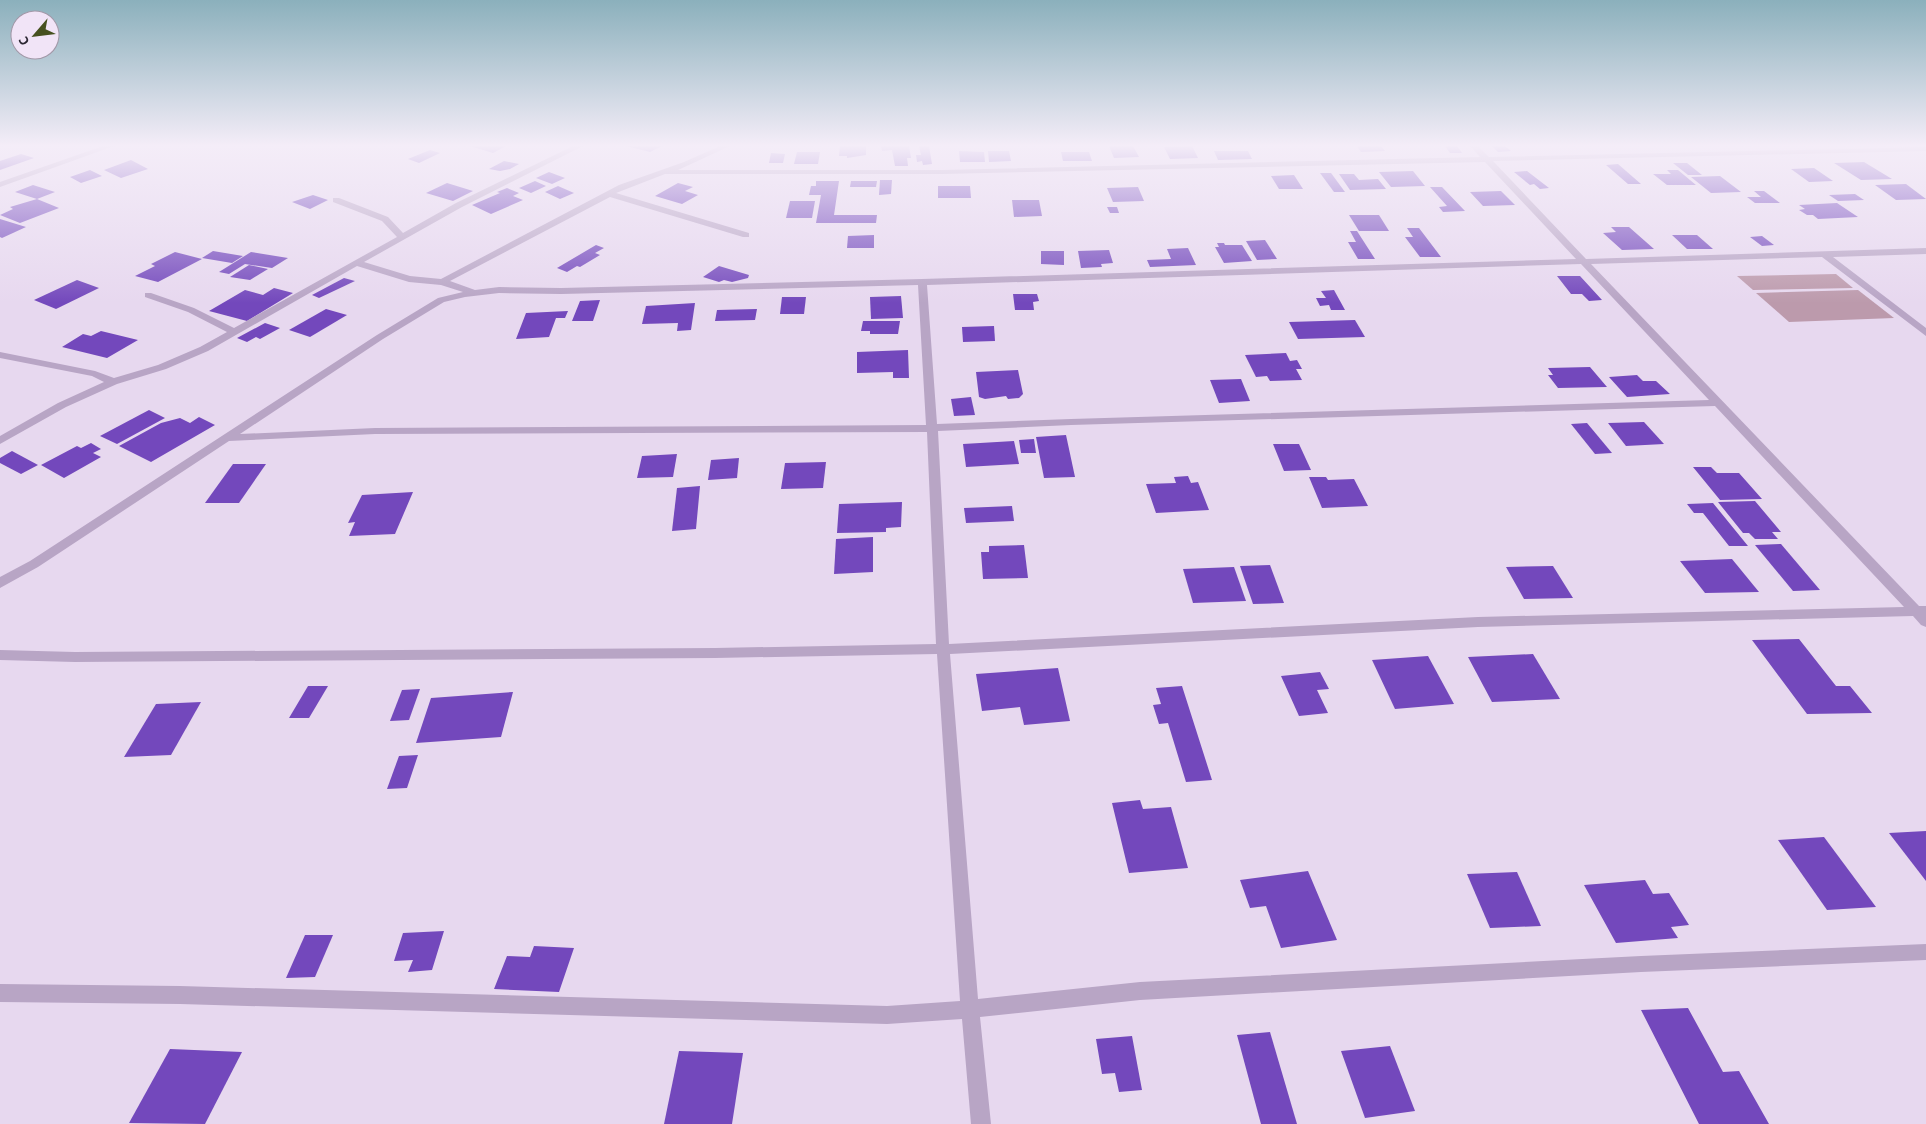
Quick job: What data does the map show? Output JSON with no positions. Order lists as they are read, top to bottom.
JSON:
{
  "north": "bottom left"
}
